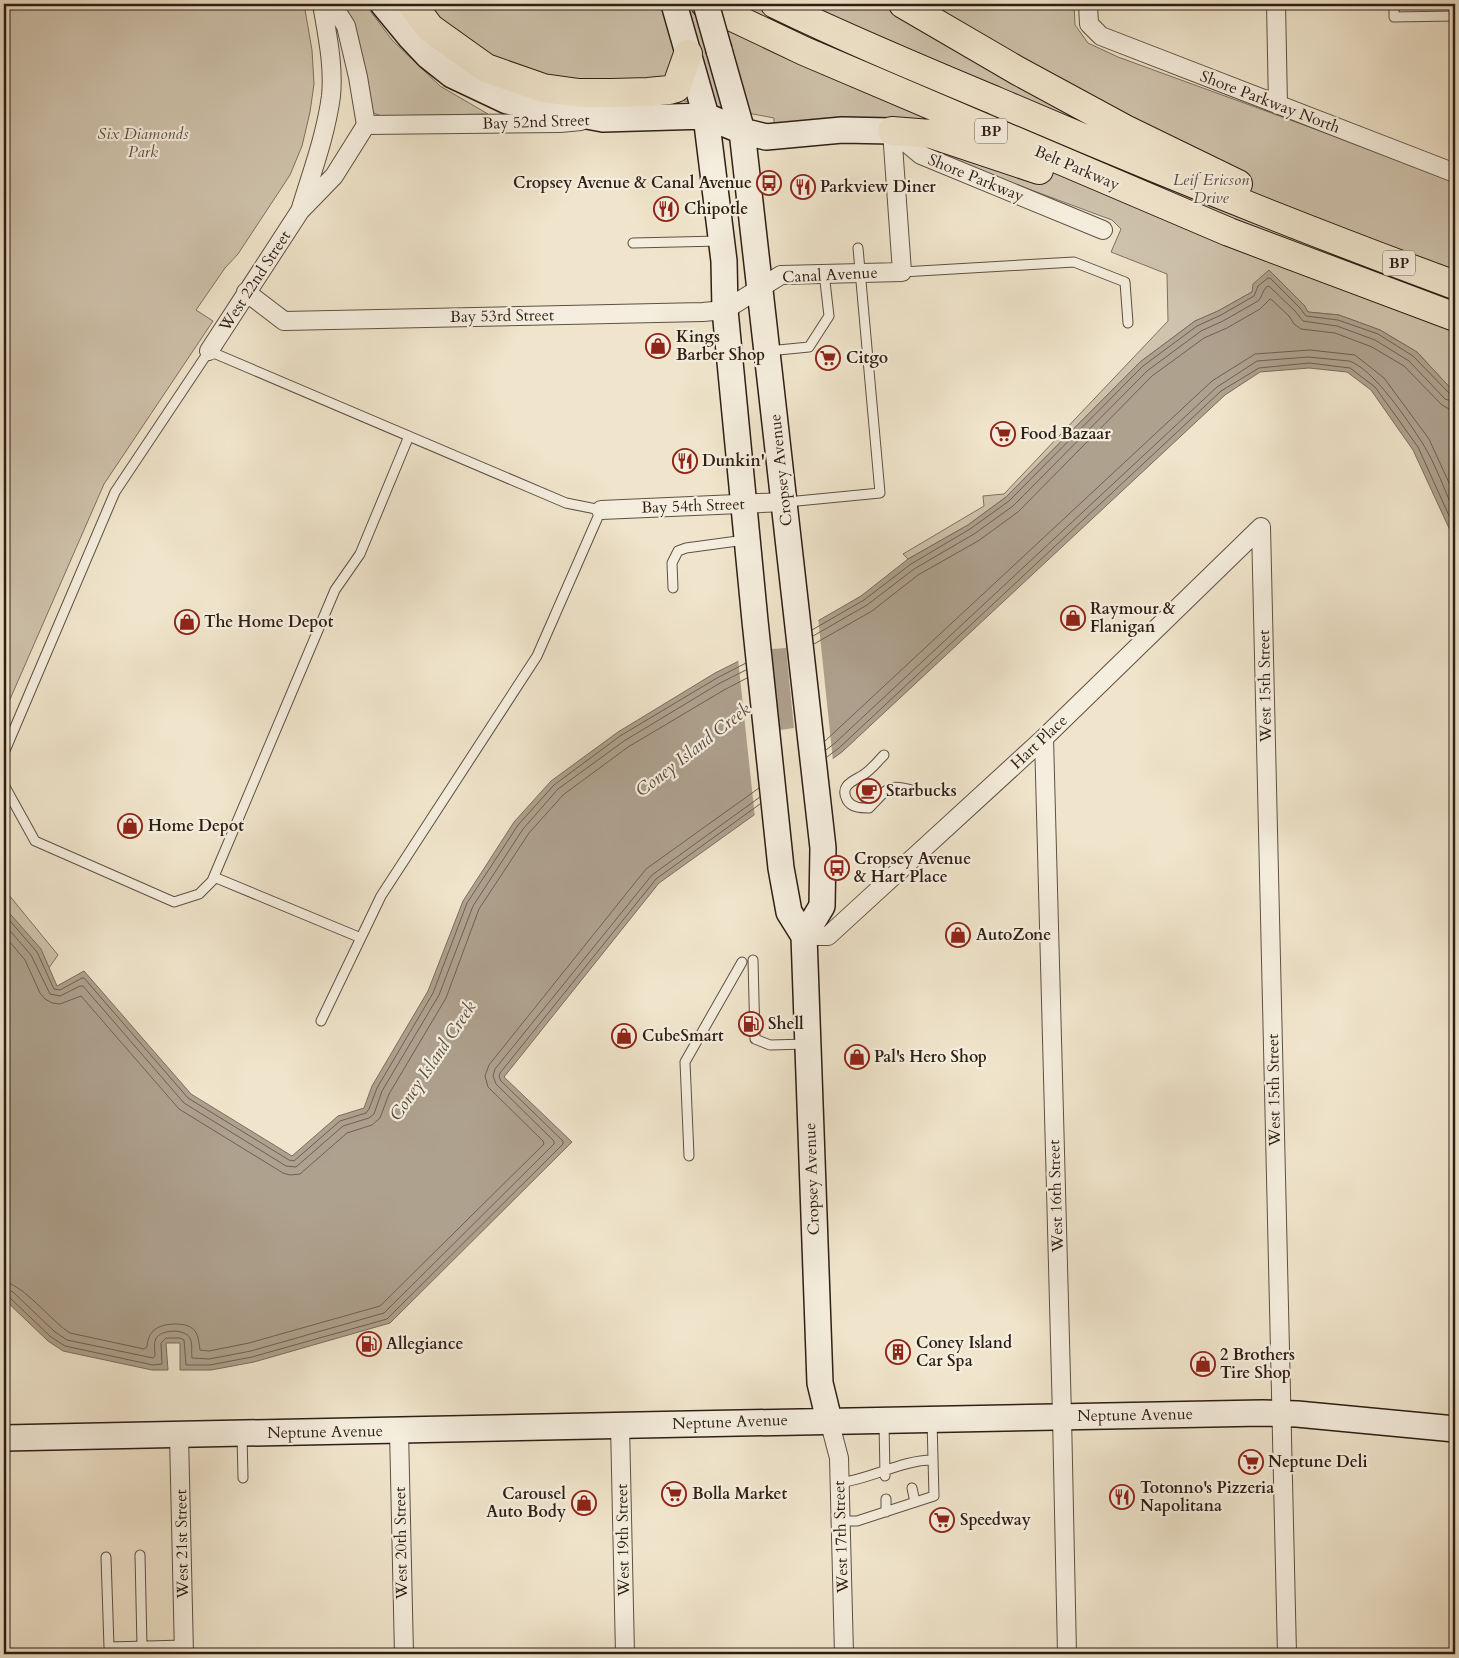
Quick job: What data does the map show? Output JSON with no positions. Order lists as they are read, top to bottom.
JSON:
{
  "streets": {
    "highway": ["BP", "Belt Parkway"],
    "main road": ["Bay 52nd Street", "Cropsey Avenue", "Neptune Avenue"],
    "street": [
      "Shore Parkway North",
      "Shore Parkway",
      "Canal Avenue",
      "West 22nd Street",
      "Bay 53rd Street",
      "Bay 54th Street",
      "West 15th Street",
      "Hart Place",
      "West 16th Street",
      "West 17th Street",
      "West 19th Street",
      "West 20th Street",
      "West 21st Street"
    ]
  },
  "crossings": [
    ["Bay 52nd Street", "West 22nd Street"],
    ["Bay 52nd Street", "Cropsey Avenue"],
    ["BP", "Belt Parkway"],
    ["Belt Parkway", "Cropsey Avenue"],
    ["Canal Avenue", "Bay 53rd Street"],
    ["Canal Avenue", "Cropsey Avenue"],
    ["West 22nd Street", "Bay 53rd Street"],
    ["Bay 53rd Street", "Cropsey Avenue"],
    ["Cropsey Avenue", "Bay 54th Street"],
    ["Cropsey Avenue", "Hart Place"],
    ["Cropsey Avenue", "Neptune Avenue"],
    ["Cropsey Avenue", "West 17th Street"],
    ["West 15th Street", "Hart Place"],
    ["West 15th Street", "Neptune Avenue"],
    ["Hart Place", "West 16th Street"],
    ["West 16th Street", "Neptune Avenue"],
    ["Neptune Avenue", "West 17th Street"],
    ["Neptune Avenue", "West 19th Street"],
    ["Neptune Avenue", "West 20th Street"],
    ["Neptune Avenue", "West 21st Street"]
  ],
  "water": ["Coney Island Creek"],
  "parks": ["Six Diamonds Park", "Leif Ericson Drive"],
  "places": {
    "bus stop": ["Cropsey Avenue & Canal Avenue", "Cropsey Avenue & Hart Place"],
    "restaurant": [
      "Parkview Diner",
      "Chipotle",
      "Dunkin'",
      "Totonno's Pizzeria Napolitana"
    ],
    "shop": [
      "Kings Barber Shop",
      "Raymour & Flanigan",
      "The Home Depot",
      "Home Depot",
      "AutoZone",
      "CubeSmart",
      "Pal's Hero Shop",
      "2 Brothers Tire Shop",
      "Carousel Auto Body"
    ],
    "supermarket": [
      "Citgo",
      "Food Bazaar",
      "Neptune Deli",
      "Bolla Market",
      "Speedway"
    ],
    "cafe": ["Starbucks"],
    "fuel station": ["Shell", "Allegiance"],
    "building": ["Coney Island Car Spa"]
  }
}
